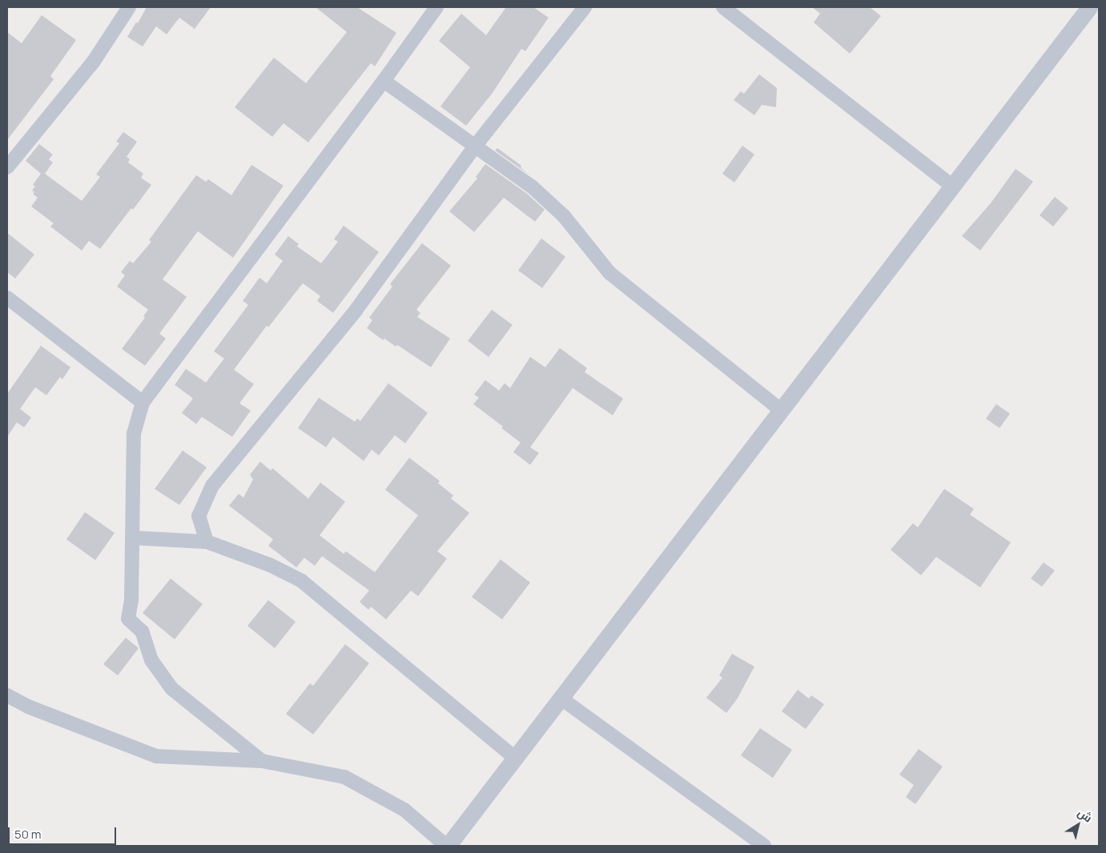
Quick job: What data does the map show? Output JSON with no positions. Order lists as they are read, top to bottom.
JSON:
{
  "scale_bar": "50 m",
  "north": "top right"
}
